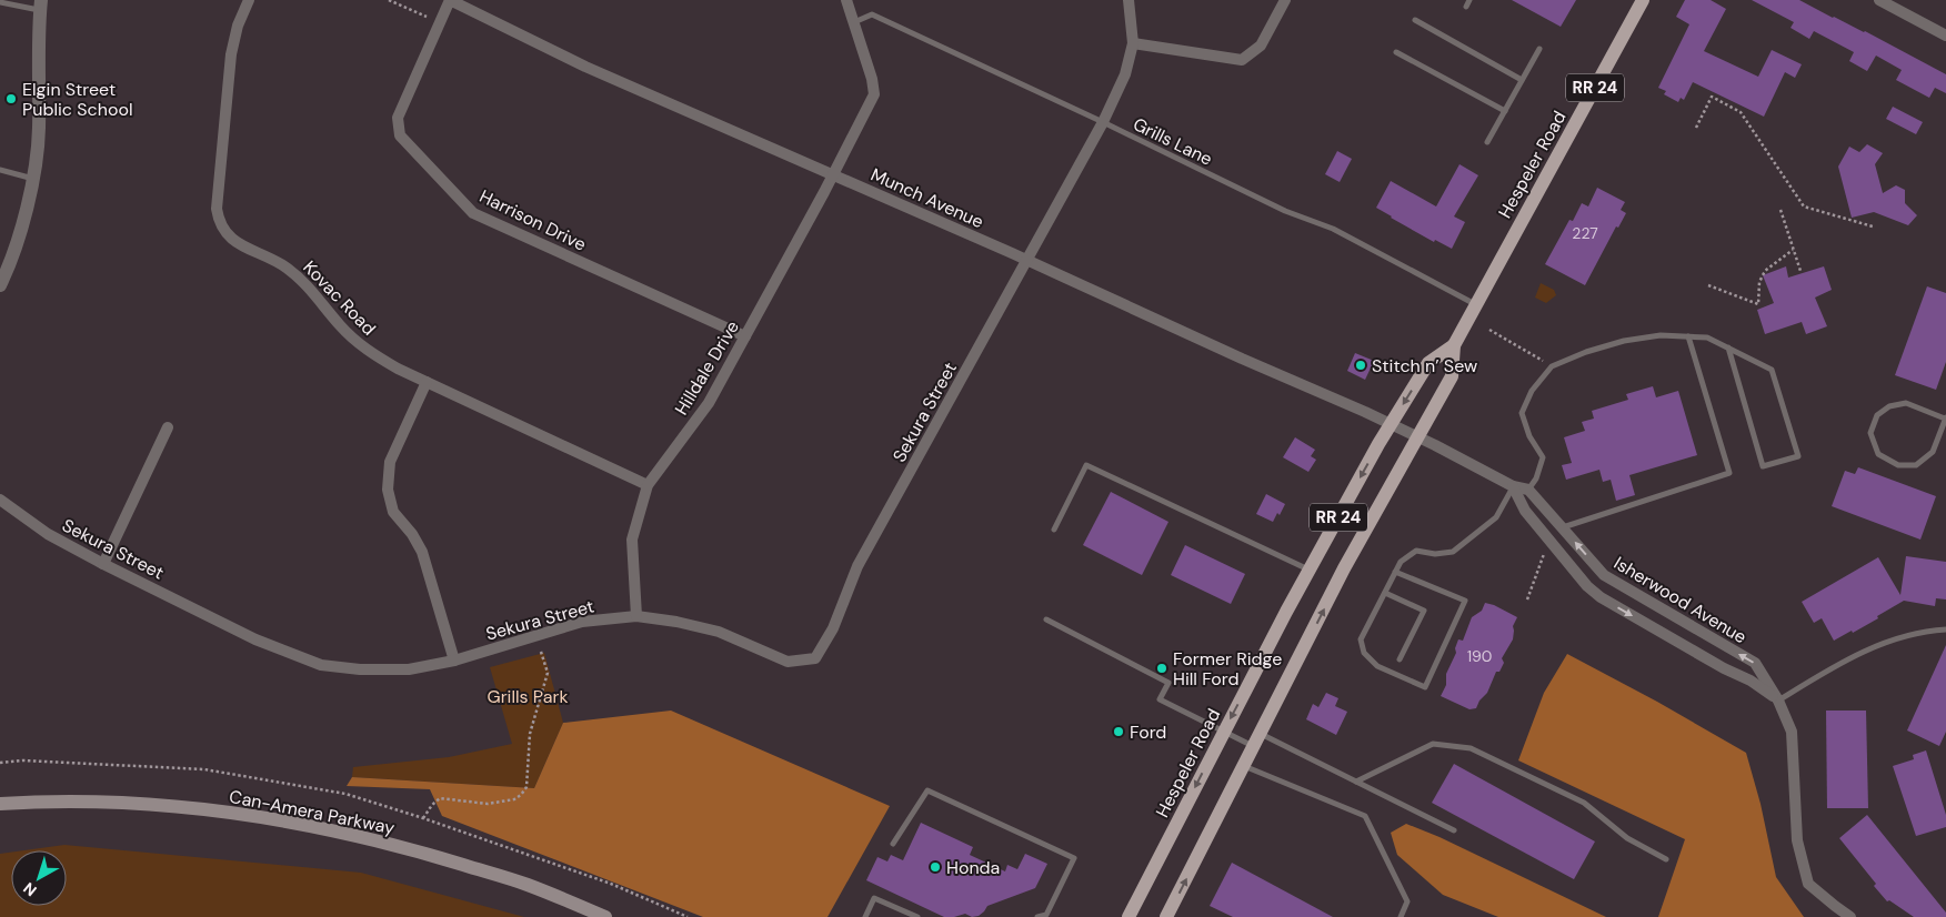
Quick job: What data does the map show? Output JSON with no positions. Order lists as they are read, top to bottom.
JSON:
{
  "streets": {
    "main road": ["RR 24", "Hespeler Road", "Can-Amera Parkway"],
    "street": [
      "Munch Avenue",
      "Harrison Drive",
      "Kovac Road",
      "Hilldale Drive",
      "Sekura Street",
      "Isherwood Avenue"
    ],
    "lane": ["Grills Lane"]
  },
  "crossings": [
    ["Grills Lane", "Hespeler Road"],
    ["Grills Lane", "Hilldale Drive"],
    ["Grills Lane", "Sekura Street"],
    ["Hespeler Road", "Munch Avenue"],
    ["Munch Avenue", "Harrison Drive"],
    ["Munch Avenue", "Hilldale Drive"],
    ["Munch Avenue", "Sekura Street"],
    ["Harrison Drive", "Hilldale Drive"],
    ["Kovac Road", "Hilldale Drive"],
    ["Hilldale Drive", "Sekura Street"]
  ],
  "parks": ["Grills Park"],
  "places": [
    "Elgin Street Public School",
    "Stitch n’ Sew",
    "Former Ridge Hill Ford",
    "Ford",
    "Honda"
  ],
  "house_numbers": ["227", "190"],
  "north": "bottom left"
}
